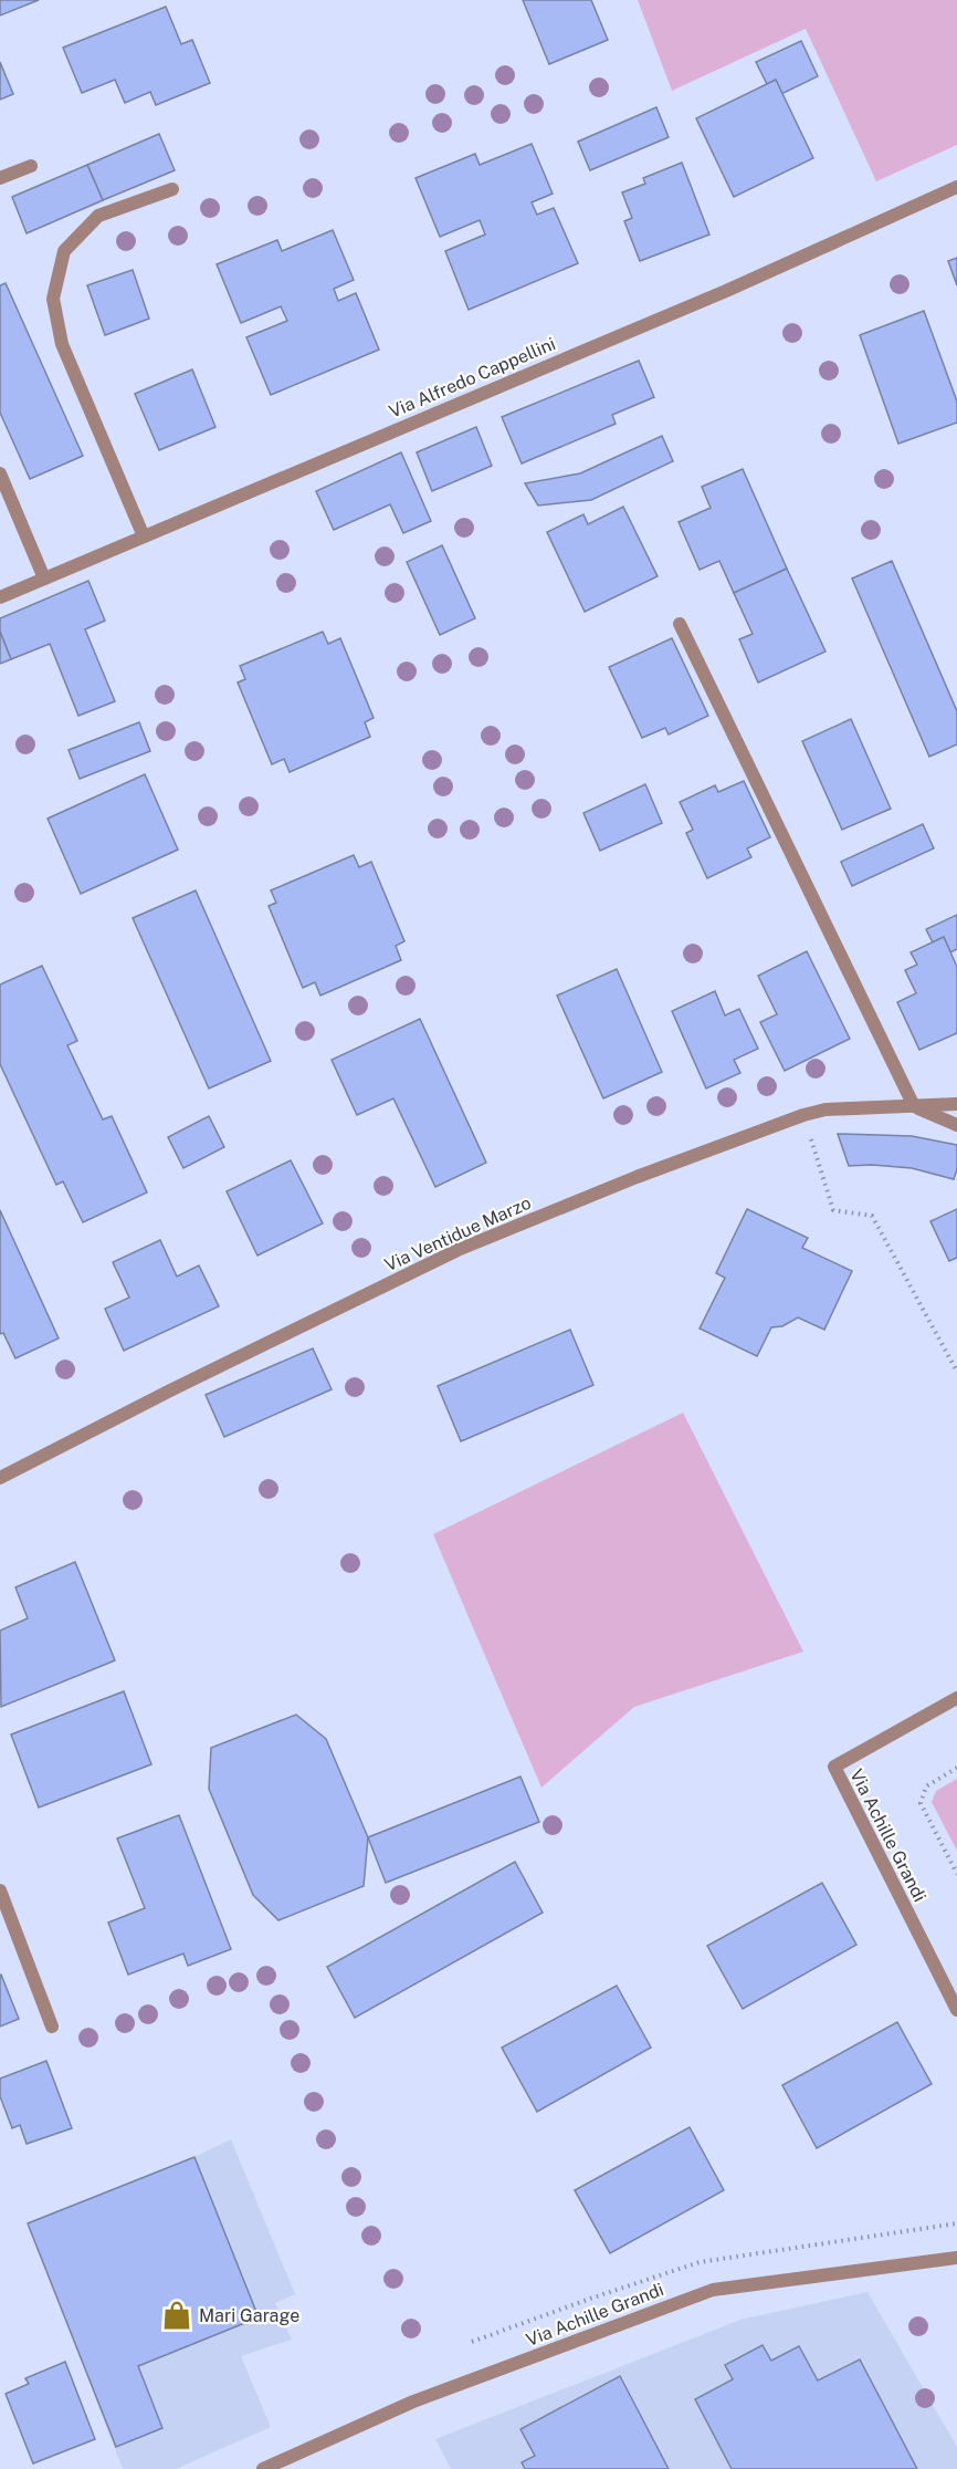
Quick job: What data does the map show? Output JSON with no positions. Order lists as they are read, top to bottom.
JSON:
{
  "streets": {
    "street": ["Via Alfredo Cappellini", "Via Ventidue Marzo", "Via Achille Grandi"]
  },
  "places": {
    "shop": ["Mari Garage"]
  }
}
